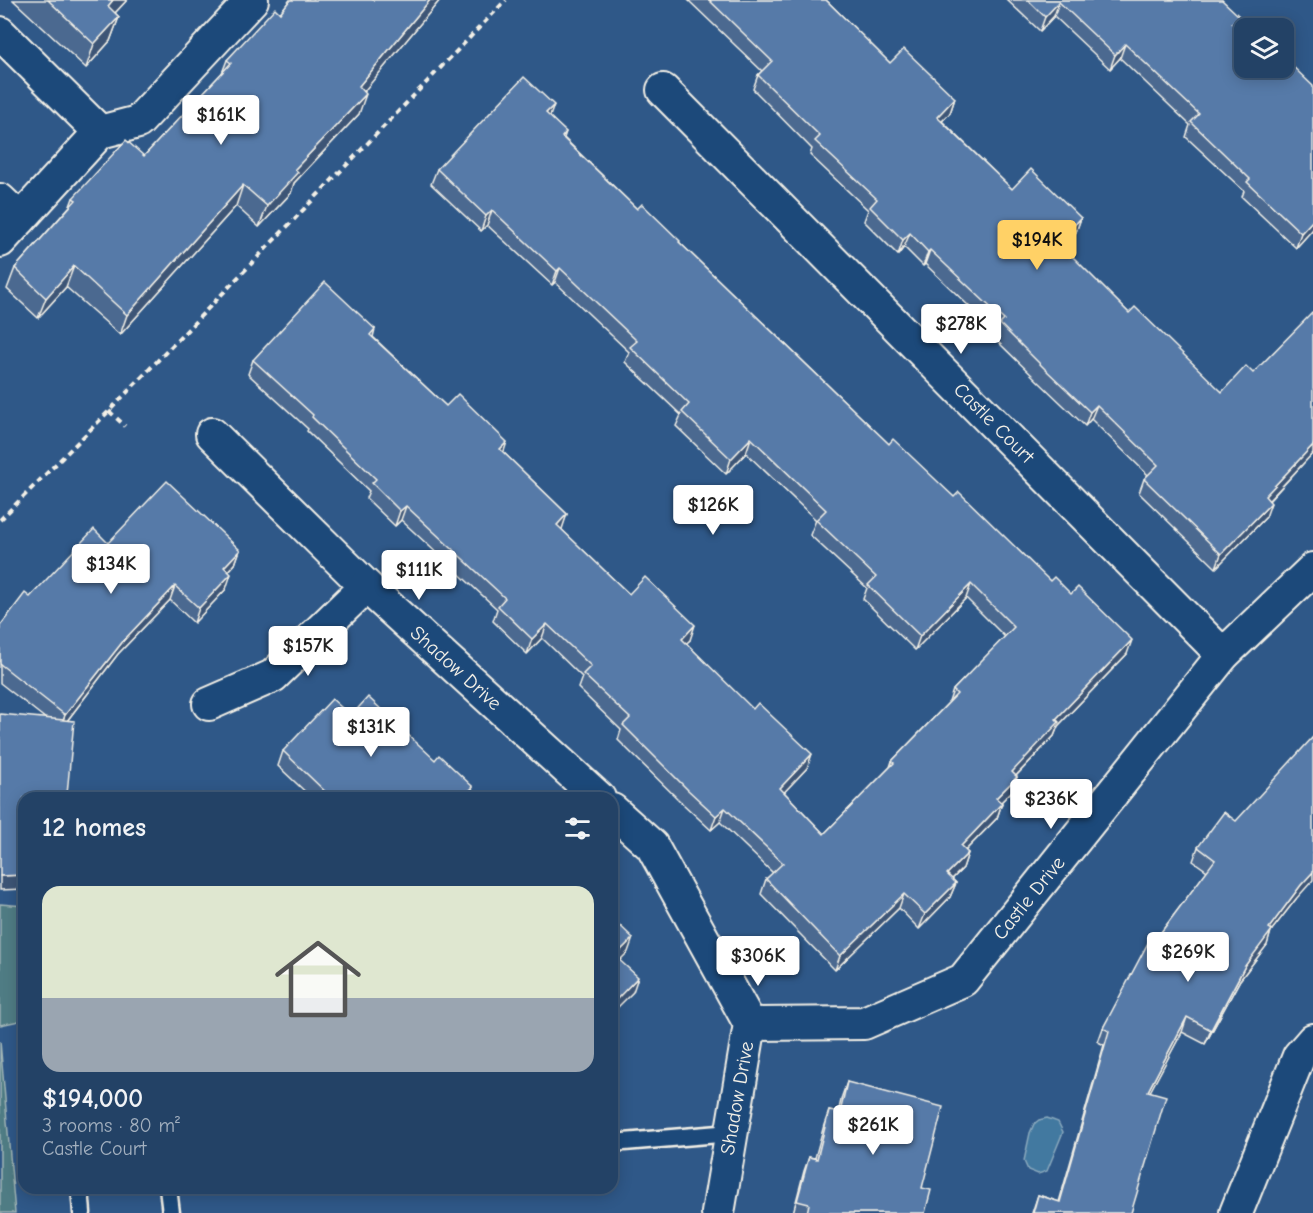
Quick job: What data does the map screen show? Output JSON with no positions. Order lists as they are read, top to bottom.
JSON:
{
  "streets": {
    "street": ["Castle Court", "Shadow Drive", "Castle Drive"]
  },
  "crossings": [
    ["Castle Court", "Castle Drive"],
    ["Shadow Drive", "Castle Drive"]
  ],
  "page": {
    "price": [
      "$161K",
      "$194K",
      "$278K",
      "$126K",
      "$134K",
      "$111K",
      "$157K",
      "$131K",
      "$236K",
      "$269K",
      "$306K",
      "$261K"
    ],
    "heading": "12 homes",
    "list": [
      {
        "name": "$194,000",
        "note": "3 rooms · 80 m² · Castle Court"
      }
    ]
  }
}
